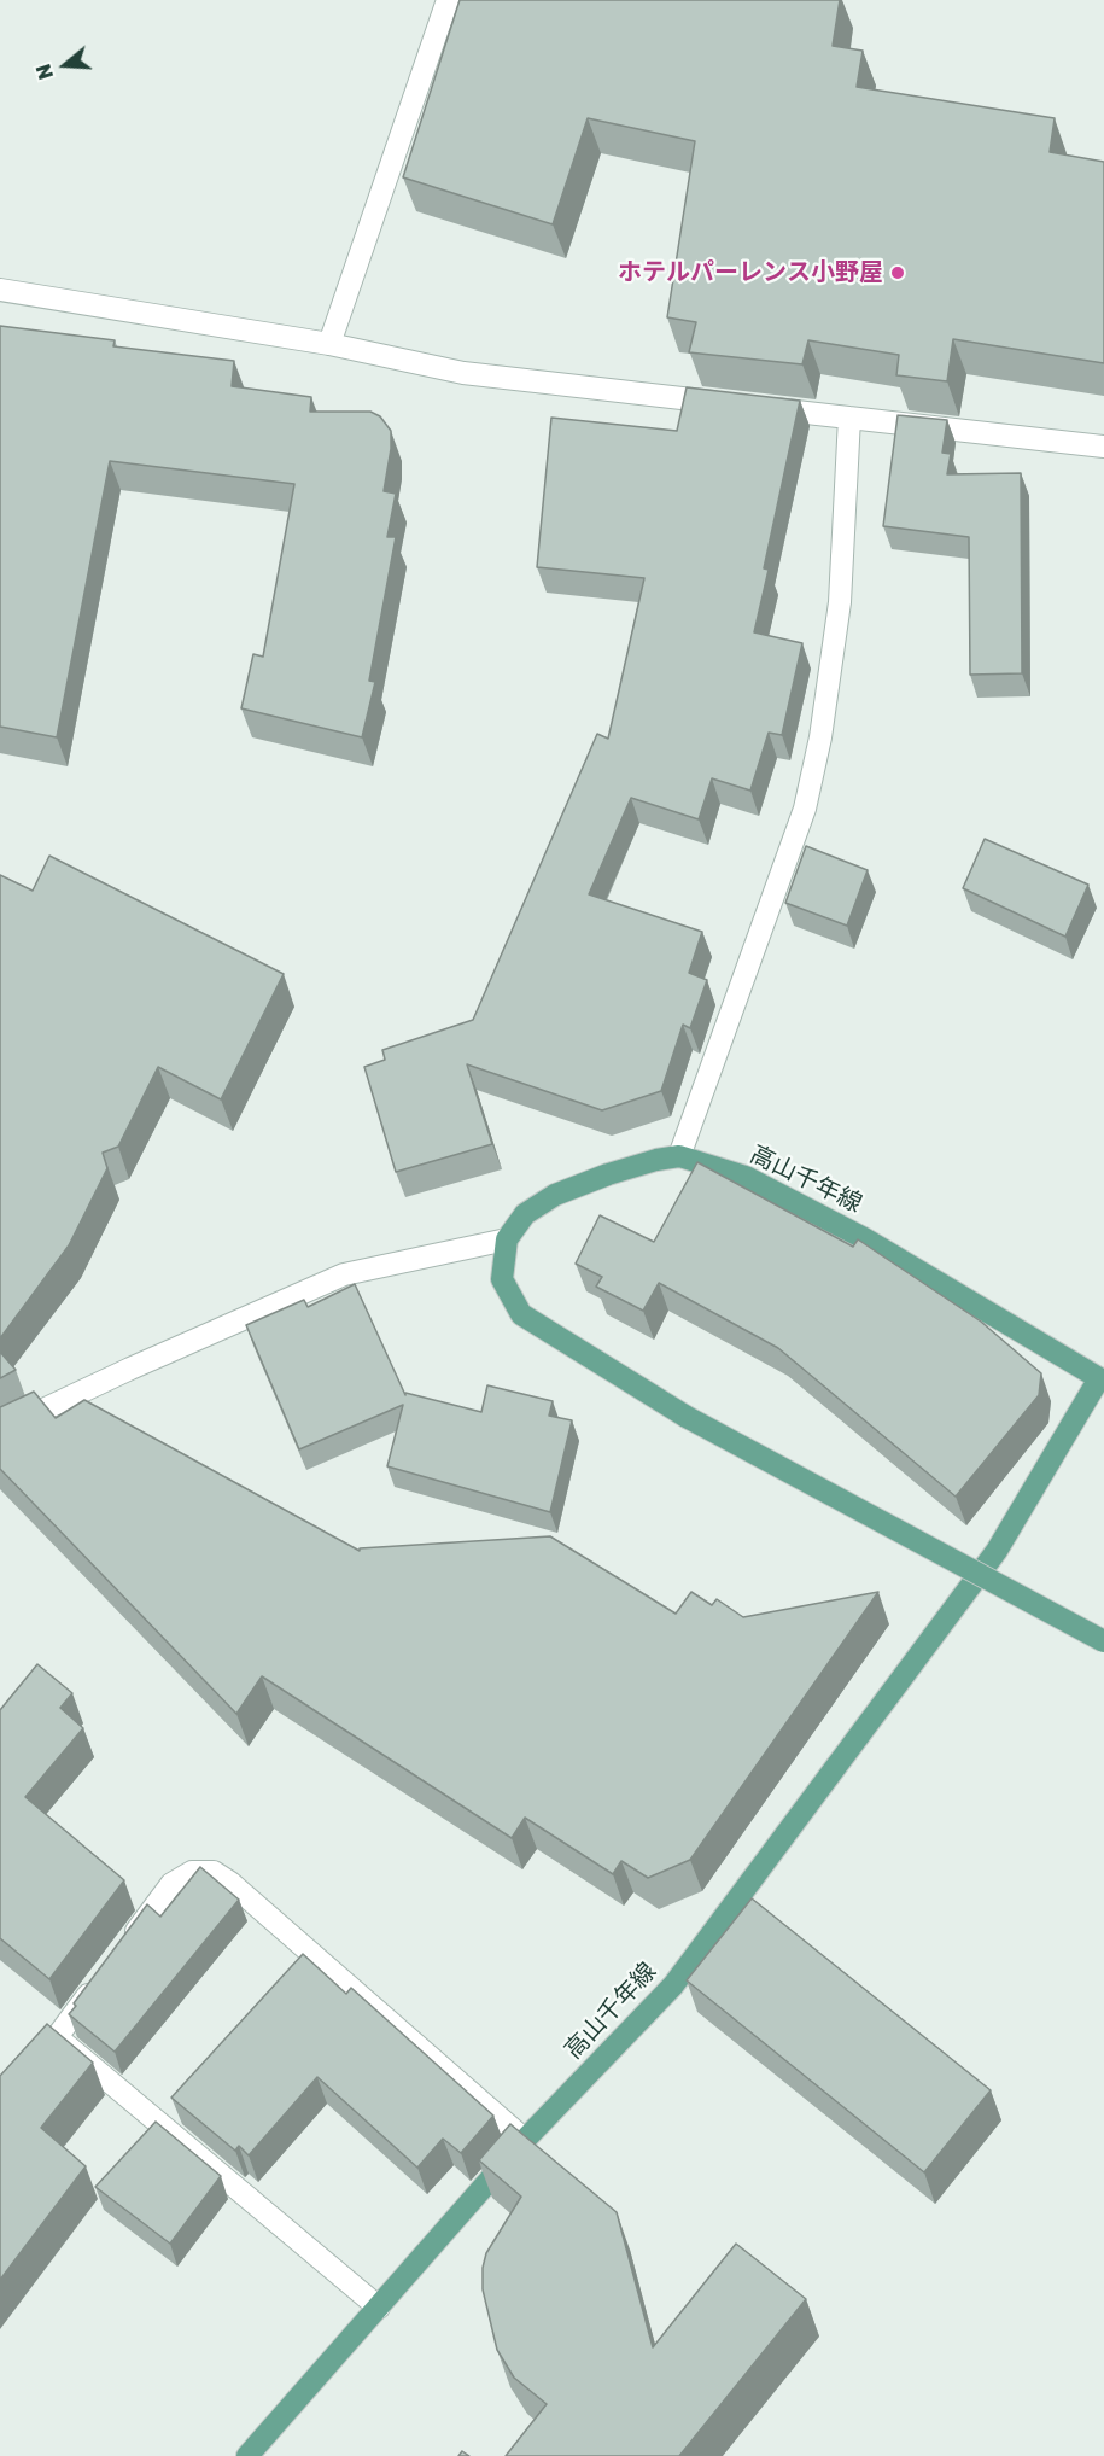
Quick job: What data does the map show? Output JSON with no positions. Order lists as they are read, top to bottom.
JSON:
{
  "streets": {
    "main road": ["高山千年線"]
  },
  "places": ["ホテルパーレンス小野屋"],
  "north": "left"
}
